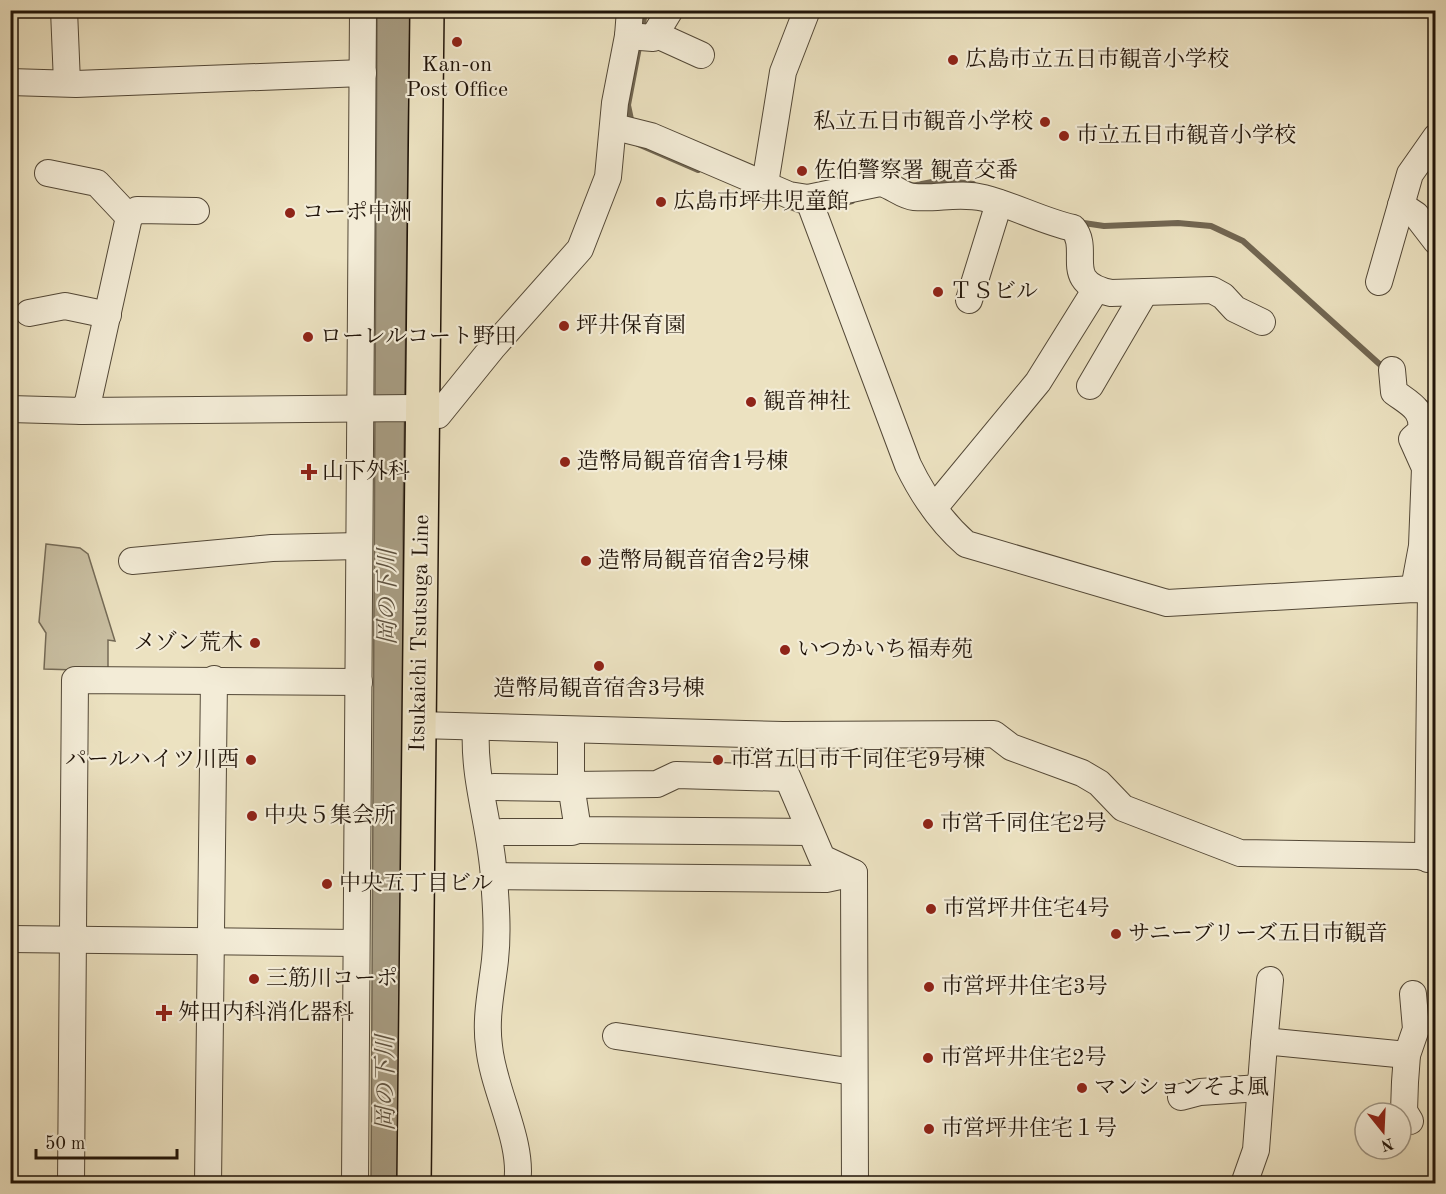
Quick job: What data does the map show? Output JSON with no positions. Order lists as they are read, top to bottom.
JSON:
{
  "streets": {
    "main road": ["Itsukaichi Tsutsuga Line"]
  },
  "water": ["岡の下川"],
  "places": {
    "other": [
      "Kan-on Post Office",
      "広島市立五日市観音小学校",
      "私立五日市観音小学校",
      "市立五日市観音小学校",
      "佐伯警察署 観音交番",
      "広島市坪井児童館",
      "コーポ中洲",
      "ＴＳビル",
      "坪井保育園",
      "ローレルコート野田",
      "観音神社",
      "造幣局観音宿舎1号棟",
      "造幣局観音宿舎2号棟",
      "メゾン荒木",
      "いつかいち福寿苑",
      "造幣局観音宿舎3号棟",
      "パールハイツ川西",
      "市営五日市千同住宅9号棟",
      "中央５集会所",
      "市営千同住宅2号",
      "中央五丁目ビル",
      "市営坪井住宅4号",
      "サニーブリーズ五日市観音",
      "三筋川コーポ",
      "市営坪井住宅3号",
      "市営坪井住宅2号",
      "マンションそよ風",
      "市営坪井住宅１号"
    ],
    "health": ["山下外科", "舛田内科消化器科"]
  },
  "scale_bar": "50 m",
  "north": "bottom"
}
